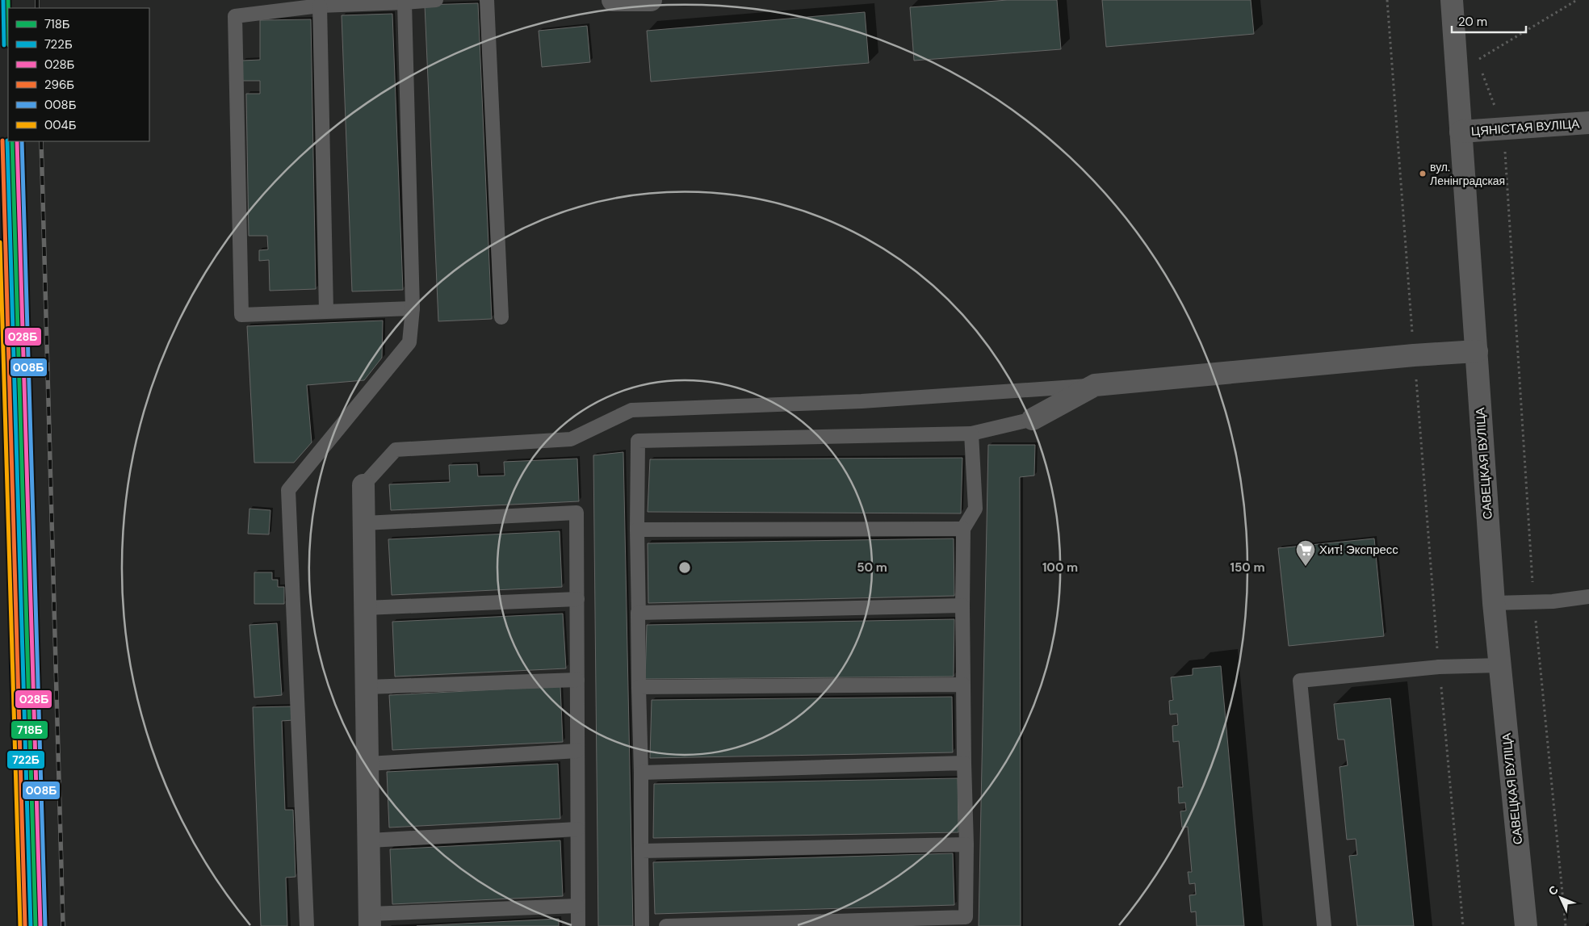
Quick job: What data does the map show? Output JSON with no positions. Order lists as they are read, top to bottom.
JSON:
{
  "streets": {
    "street": ["ЦЯНІСТАЯ ВУЛІЦА", "САВЕЦКАЯ ВУЛІЦА"]
  },
  "crossings": [
    ["ЦЯНІСТАЯ ВУЛІЦА", "САВЕЦКАЯ ВУЛІЦА"]
  ],
  "places": {
    "other": ["вул. Ленінградская"],
    "supermarket": ["Хит! Экспресс"]
  },
  "lines": [
    "transit line 718Б",
    "transit line 722Б",
    "transit line 296Б",
    "transit line 028Б",
    "transit line 008Б",
    "transit line 004Б"
  ],
  "legend": [
    "718Б",
    "722Б",
    "028Б",
    "296Б",
    "008Б",
    "004Б"
  ],
  "scale_bar": "20 m",
  "north": "top left",
  "rings": ["50 m", "100 m", "150 m"]
}
